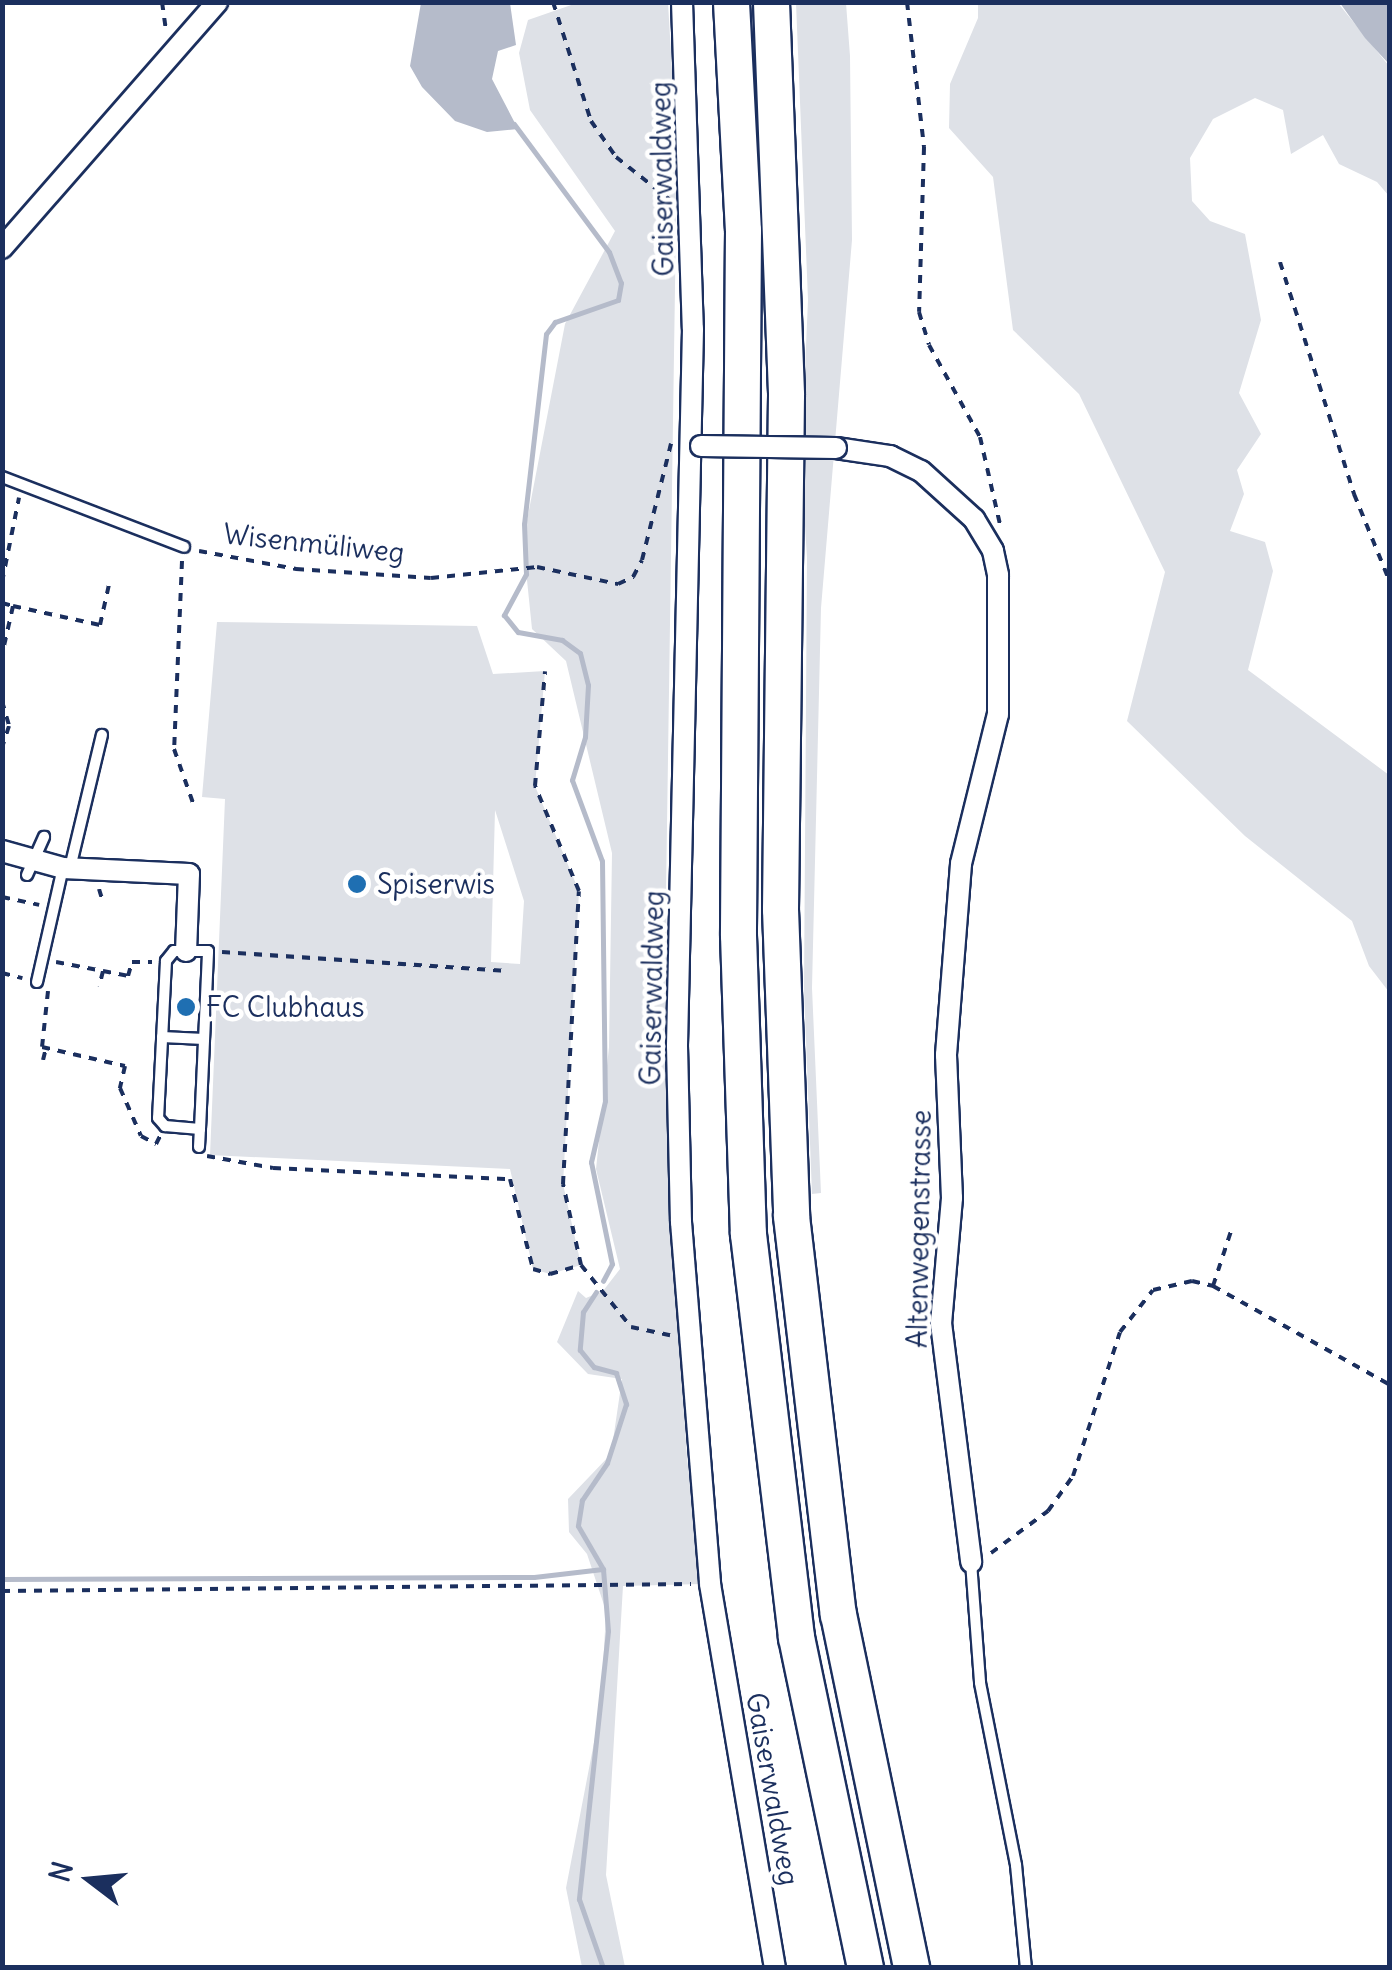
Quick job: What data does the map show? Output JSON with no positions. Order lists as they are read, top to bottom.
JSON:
{
  "streets": {
    "street": ["Gaiserwaldweg", "Altenwegenstrasse"],
    "lane": ["Wisenmüliweg"]
  },
  "crossings": [
    ["Gaiserwaldweg", "Wisenmüliweg"]
  ],
  "places": ["Spiserwis", "FC Clubhaus"],
  "north": "left"
}
